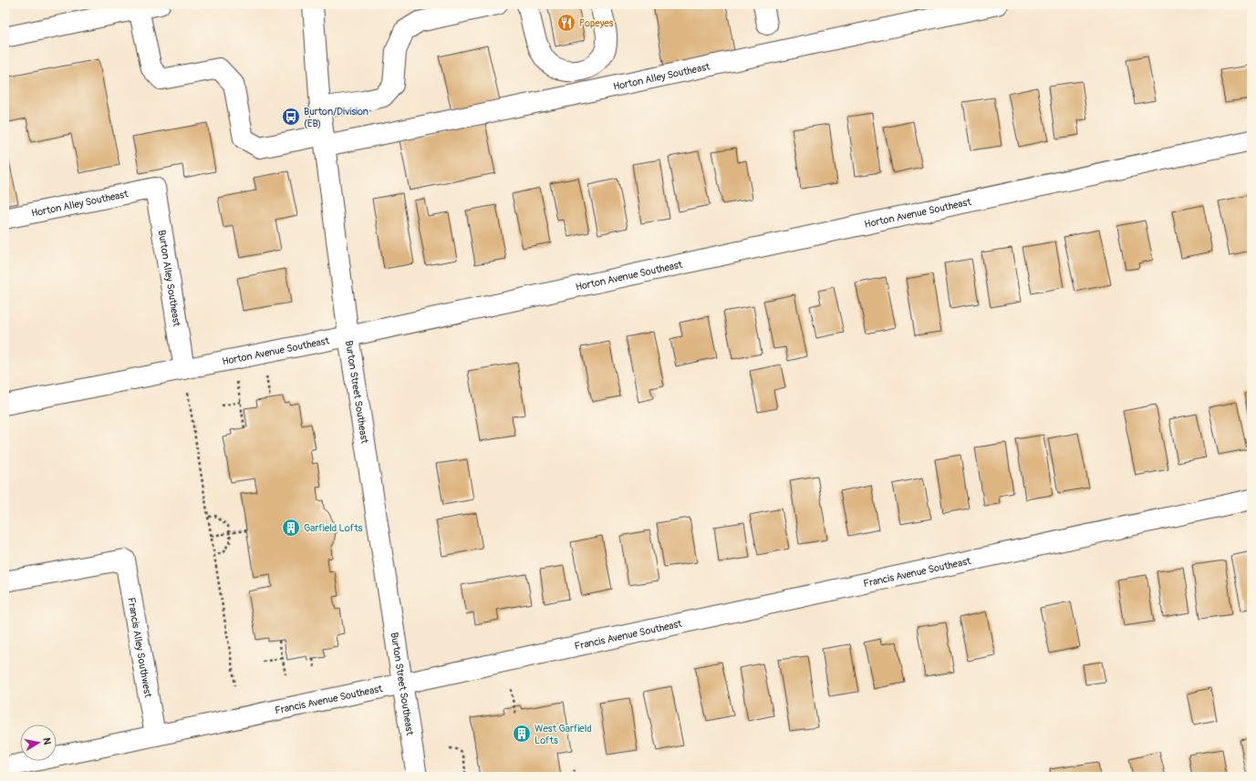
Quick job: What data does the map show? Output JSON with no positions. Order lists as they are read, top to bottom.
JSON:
{
  "streets": {
    "street": [
      "Horton Alley Southeast",
      "Horton Avenue Southeast",
      "Burton Alley Southeast",
      "Burton Street Southeast",
      "Francis Avenue Southeast",
      "Francis Alley Southwest"
    ]
  },
  "crossings": [
    ["Horton Alley Southeast", "Burton Alley Southeast"],
    ["Horton Alley Southeast", "Burton Street Southeast"],
    ["Horton Avenue Southeast", "Burton Alley Southeast"],
    ["Horton Avenue Southeast", "Burton Street Southeast"],
    ["Burton Street Southeast", "Francis Avenue Southeast"],
    ["Francis Avenue Southeast", "Francis Alley Southwest"]
  ],
  "places": {
    "restaurant": ["Popeyes"],
    "bus stop": ["Burton/Division (EB)"],
    "building": ["Garfield Lofts", "West Garfield Lofts"]
  },
  "north": "right"
}
